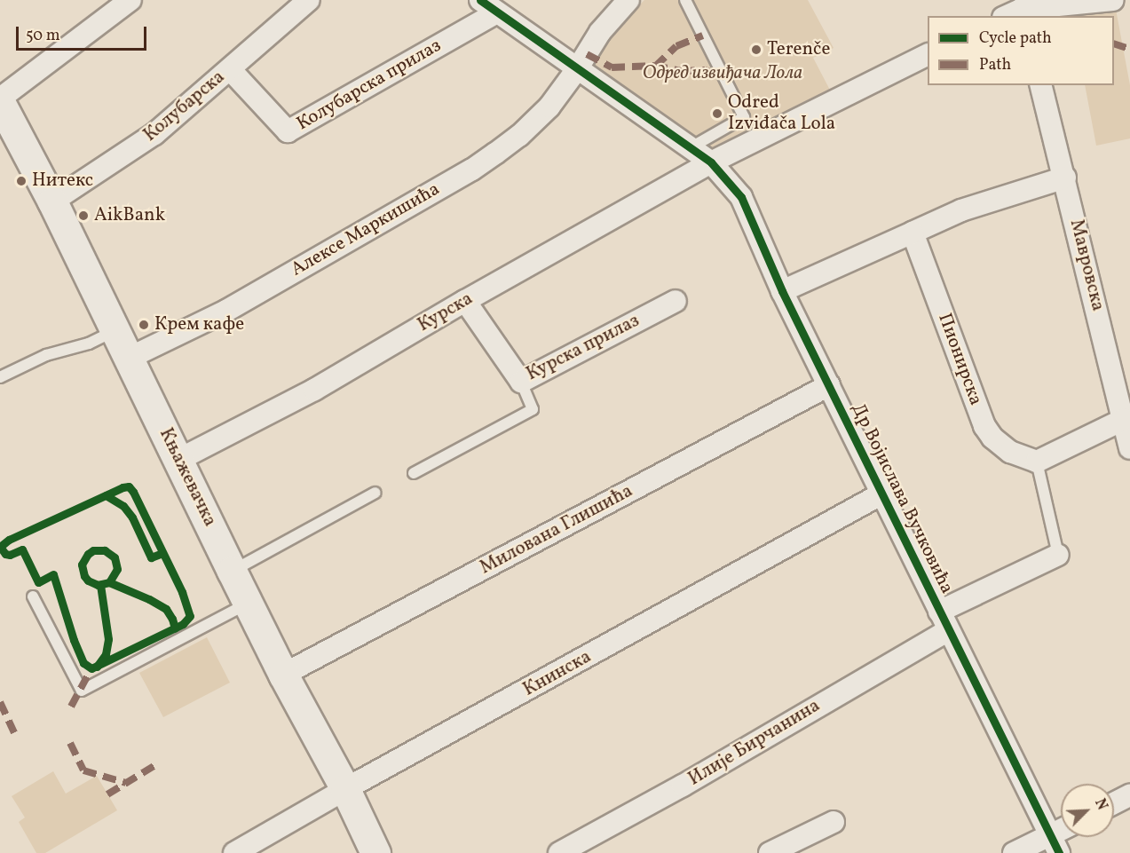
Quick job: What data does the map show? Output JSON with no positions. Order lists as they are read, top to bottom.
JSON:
{
  "streets": {
    "main road": ["Књажевачка"],
    "street": [
      "Колубарска прилаз",
      "Колубарска",
      "Алексе Маркишића",
      "Мавровска",
      "Курска",
      "Курска прилаз",
      "Пионирска",
      "Др Војислава Вучковића",
      "Милована Глишића",
      "Книнска",
      "Илије Бирчанина"
    ]
  },
  "crossings": [
    ["Колубарска прилаз", "Колубарска"],
    ["Колубарска прилаз", "Др Војислава Вучковића"],
    ["Колубарска", "Књажевачка"],
    ["Алексе Маркишића", "Књажевачка"],
    ["Алексе Маркишића", "Др Војислава Вучковића"],
    ["Курска", "Курска прилаз"],
    ["Курска", "Књажевачка"],
    ["Курска", "Др Војислава Вучковића"],
    ["Књажевачка", "Милована Глишића"],
    ["Књажевачка", "Книнска"],
    ["Др Војислава Вучковића", "Милована Глишића"],
    ["Др Војислава Вучковића", "Книнска"],
    ["Др Војислава Вучковића", "Илије Бирчанина"]
  ],
  "parks": ["Одред извиђача Лола"],
  "places": [
    "Terenče",
    "Odred Izviđača Lola",
    "Нитекс",
    "AikBank",
    "Крем кафе"
  ],
  "legend": ["Cycle path", "Path"],
  "scale_bar": "50 m",
  "north": "top right"
}
